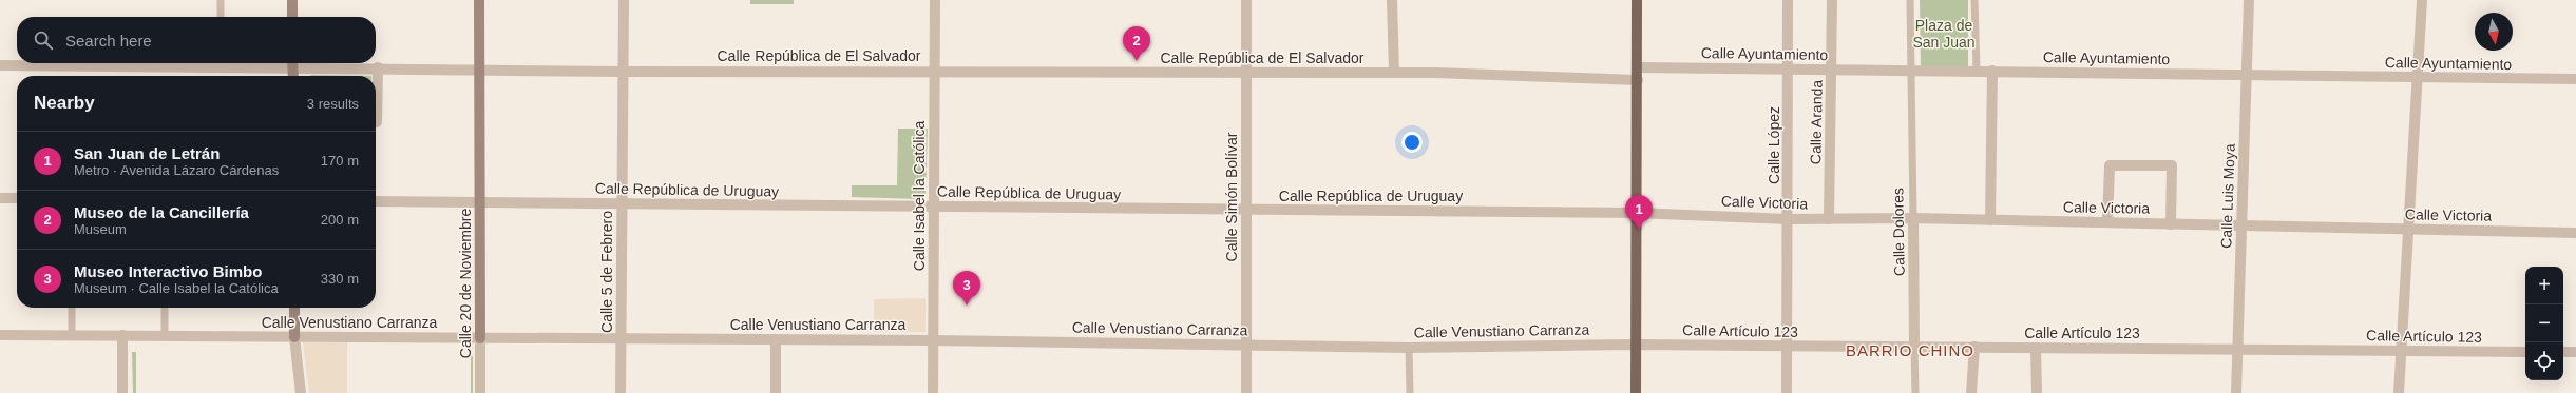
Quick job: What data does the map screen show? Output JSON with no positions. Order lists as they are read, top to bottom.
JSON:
{
  "streets": {
    "main road": ["Calle 20 de Noviembre"],
    "street": [
      "Calle Ayuntamiento",
      "Calle República de El Salvador",
      "Calle Aranda",
      "Calle López",
      "Calle República de Uruguay",
      "Calle Isabel la Católica",
      "Calle Luis Moya",
      "Calle Simón Bolívar",
      "Calle Victoria",
      "Calle Dolores",
      "Calle 5 de Febrero",
      "Calle Venustiano Carranza",
      "Calle Artículo 123"
    ]
  },
  "crossings": [
    ["Calle Ayuntamiento", "Calle Aranda"],
    ["Calle Ayuntamiento", "Calle López"],
    ["Calle Ayuntamiento", "Calle Luis Moya"],
    ["Calle Ayuntamiento", "Calle Dolores"],
    ["Calle República de El Salvador", "Calle Isabel la Católica"],
    ["Calle República de El Salvador", "Calle Simón Bolívar"],
    ["Calle República de El Salvador", "Calle 5 de Febrero"],
    ["Calle República de El Salvador", "Calle 20 de Noviembre"],
    ["Calle Aranda", "Calle Victoria"],
    ["Calle López", "Calle Victoria"],
    ["Calle López", "Calle Artículo 123"],
    ["Calle República de Uruguay", "Calle Isabel la Católica"],
    ["Calle República de Uruguay", "Calle Simón Bolívar"],
    ["Calle República de Uruguay", "Calle Victoria"],
    ["Calle República de Uruguay", "Calle 5 de Febrero"],
    ["Calle República de Uruguay", "Calle 20 de Noviembre"],
    ["Calle Isabel la Católica", "Calle Venustiano Carranza"],
    ["Calle Luis Moya", "Calle Victoria"],
    ["Calle Luis Moya", "Calle Artículo 123"],
    ["Calle Simón Bolívar", "Calle Venustiano Carranza"],
    ["Calle Victoria", "Calle Dolores"],
    ["Calle Dolores", "Calle Artículo 123"],
    ["Calle 5 de Febrero", "Calle Venustiano Carranza"],
    ["Calle 20 de Noviembre", "Calle Venustiano Carranza"],
    ["Calle Venustiano Carranza", "Calle Artículo 123"]
  ],
  "districts": ["BARRIO CHINO"],
  "parks": ["Plaza de San Juan"],
  "north": "bottom",
  "page": {
    "search": "Search here",
    "pins": ["2", "1", "3"],
    "heading": ["Nearby", "3 results"],
    "list": [
      {
        "mark": "1",
        "name": "San Juan de Letrán",
        "note": "Metro · Avenida Lázaro Cárdenas",
        "value": "170 m"
      },
      {
        "mark": "2",
        "name": "Museo de la Cancillería",
        "note": "Museum",
        "value": "200 m"
      },
      {
        "mark": "3",
        "name": "Museo Interactivo Bimbo",
        "note": "Museum · Calle Isabel la Católica",
        "value": "330 m"
      }
    ],
    "map_buttons": ["+", "−"]
  }
}
